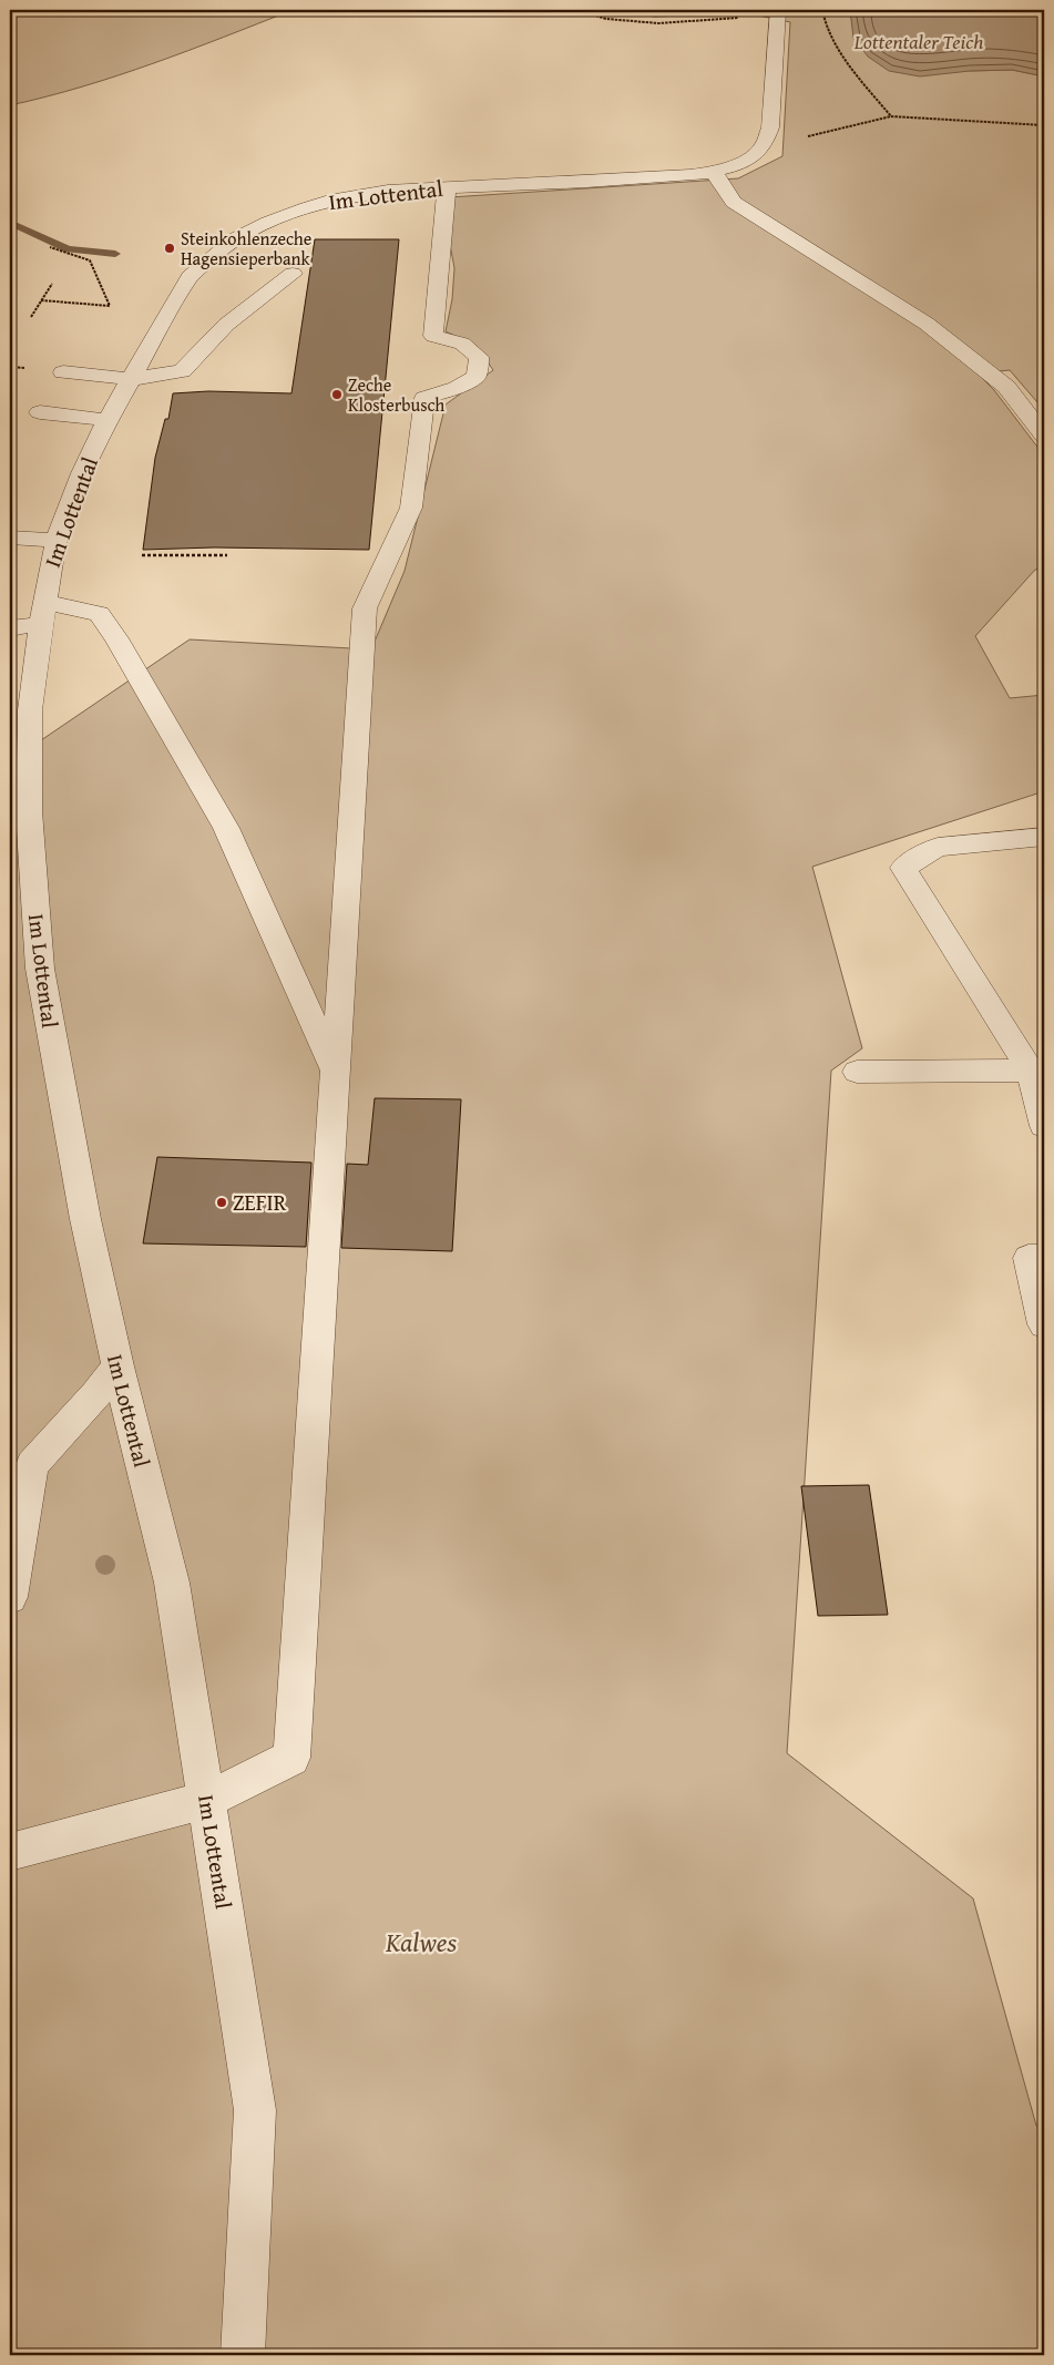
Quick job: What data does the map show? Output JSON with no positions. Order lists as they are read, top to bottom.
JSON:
{
  "streets": {
    "street": ["Im Lottental"]
  },
  "water": ["Lottentaler Teich"],
  "parks": ["Kalwes"],
  "places": ["Steinkohlenzeche Hagensieperbank", "Zeche Klosterbusch", "ZEFIR"]
}
